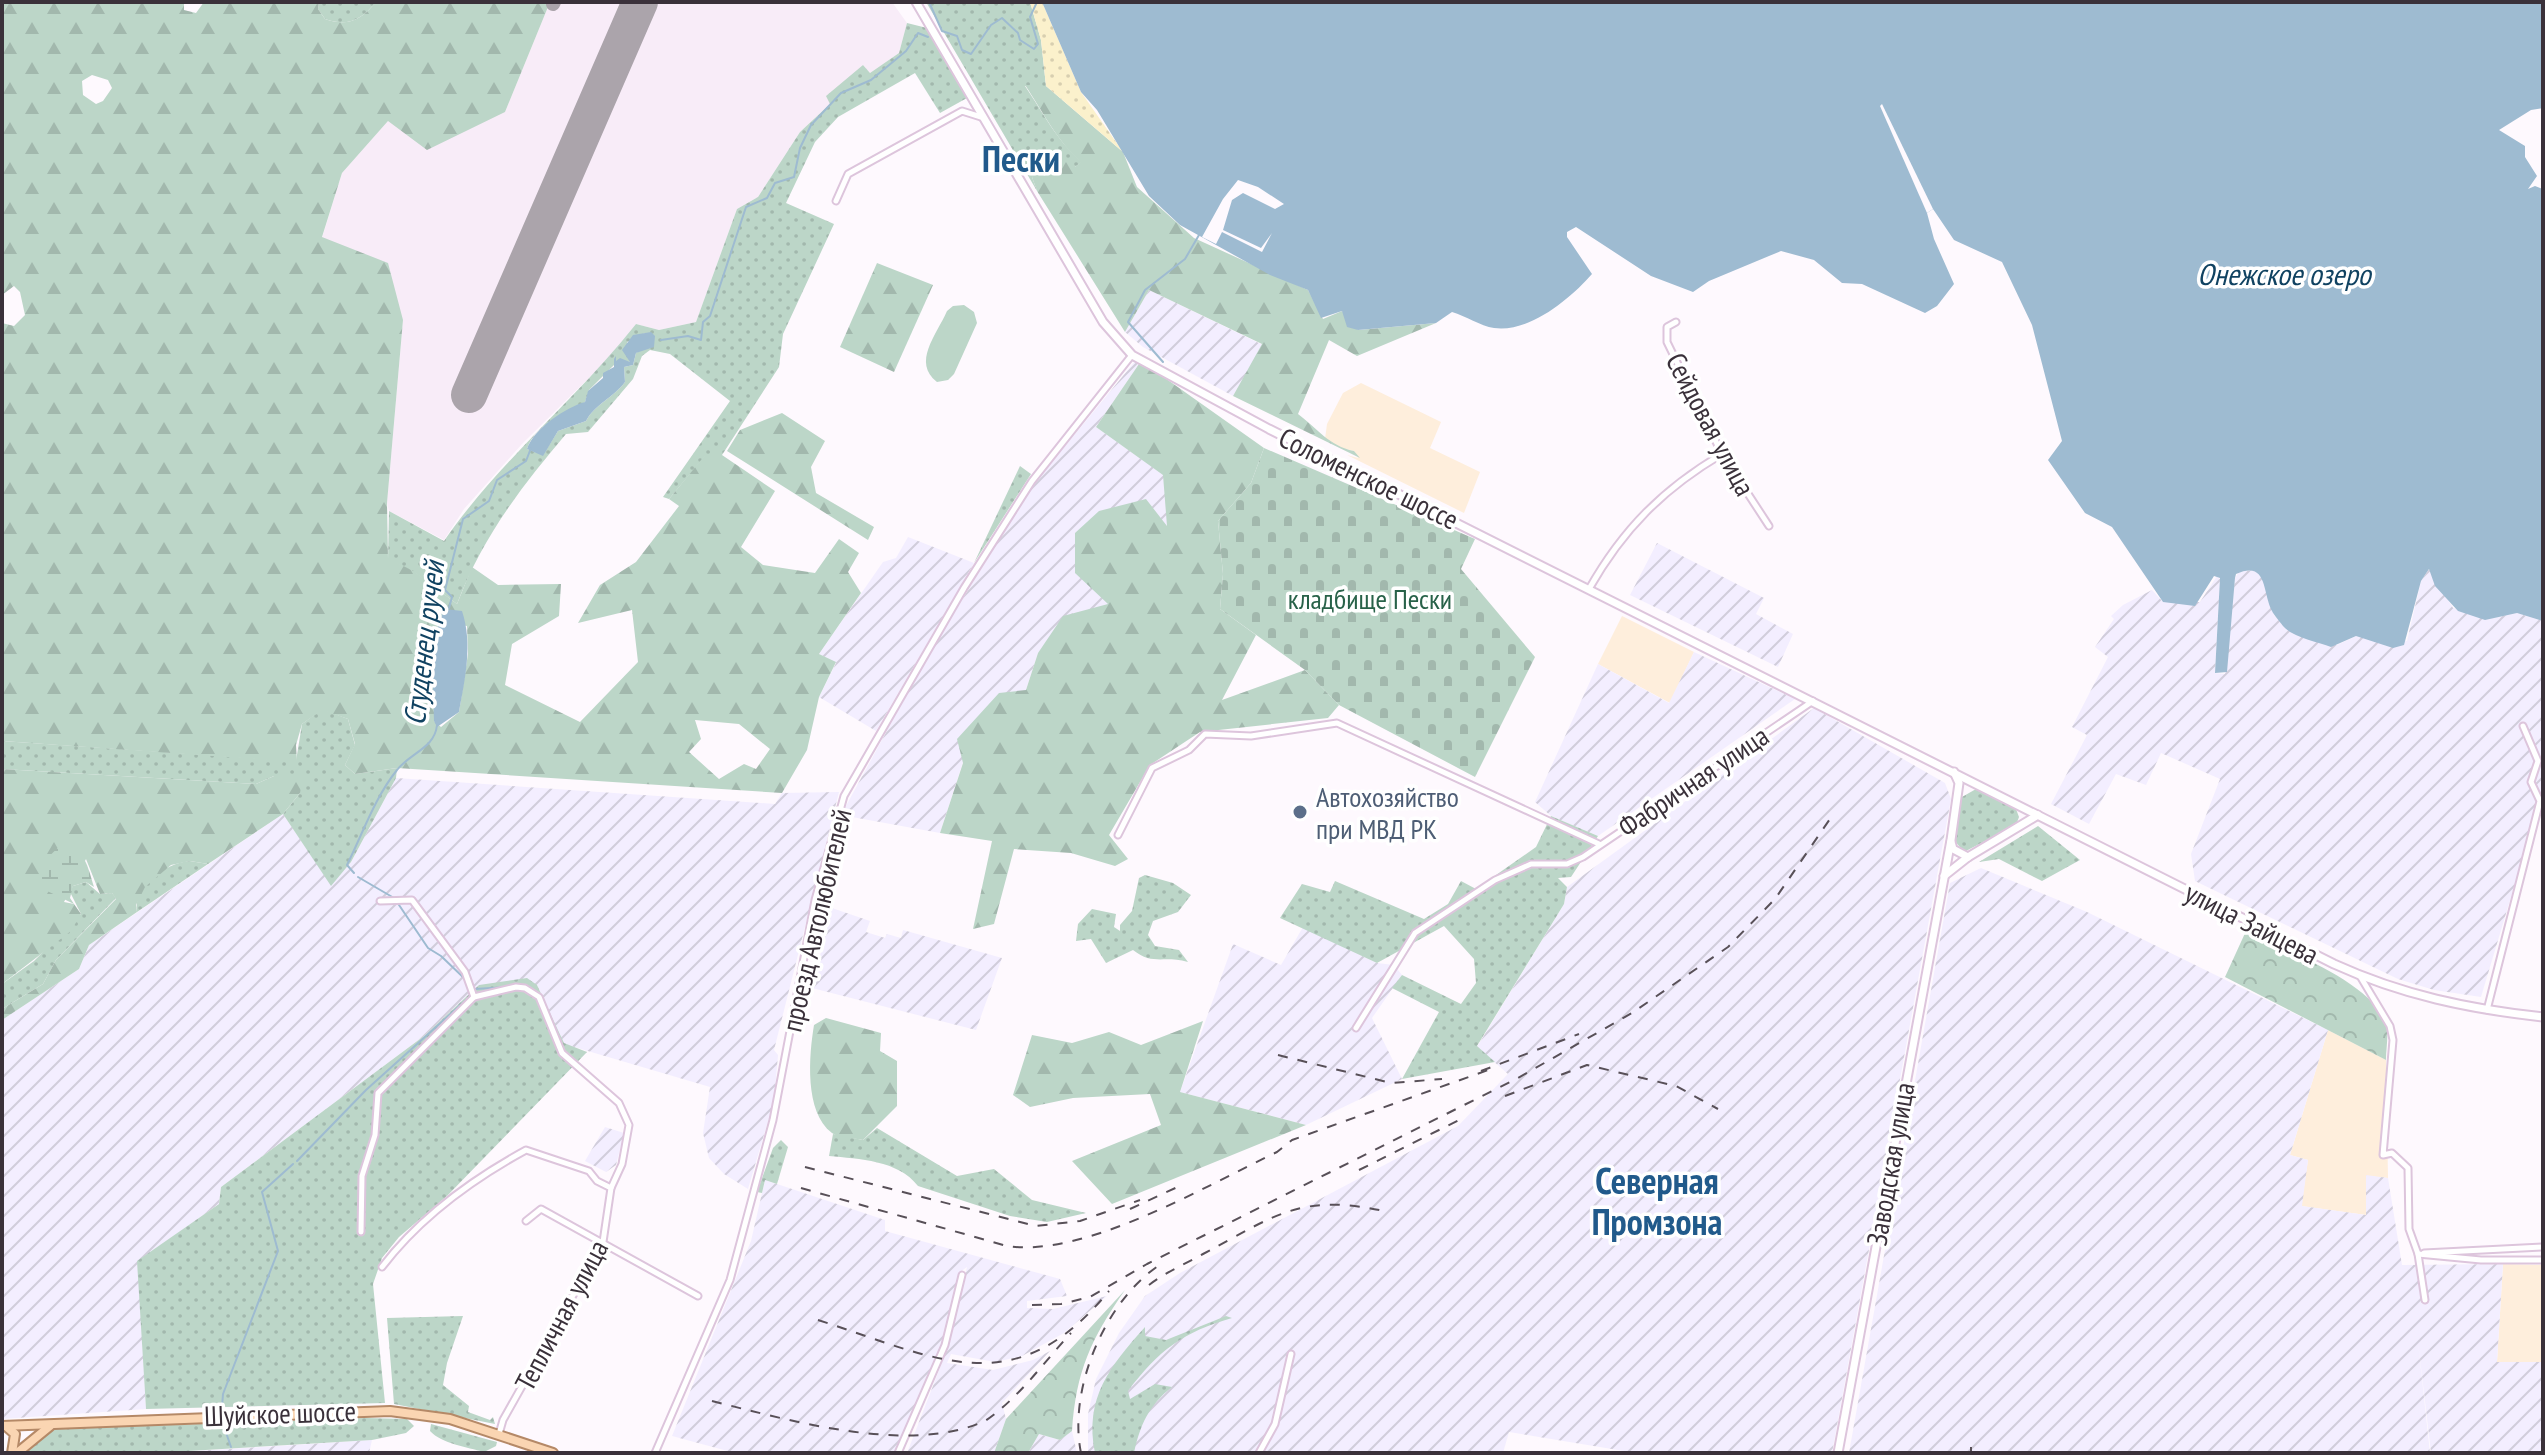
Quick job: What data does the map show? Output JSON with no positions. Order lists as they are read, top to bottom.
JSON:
{
  "streets": {
    "main road": [
      "Соломенское шоссе",
      "улица Зайцева",
      "Заводская улица",
      "Шуйское шоссе"
    ],
    "street": [
      "Сейдовая улица",
      "Фабричная улица",
      "проезд Автолюбителей",
      "Тепличная улица"
    ]
  },
  "crossings": [
    ["Соломенское шоссе", "Фабричная улица"],
    ["Соломенское шоссе", "проезд Автолюбителей"],
    ["Соломенское шоссе", "улица Зайцева"],
    ["Соломенское шоссе", "Заводская улица"],
    ["Тепличная улица", "Шуйское шоссе"]
  ],
  "districts": ["Пески", "Северная Промзона"],
  "water": ["Онежское озеро", "Студенец ручей"],
  "parks": ["кладбище Пески"],
  "places": ["Автохозяйство при МВД РК"]
}
